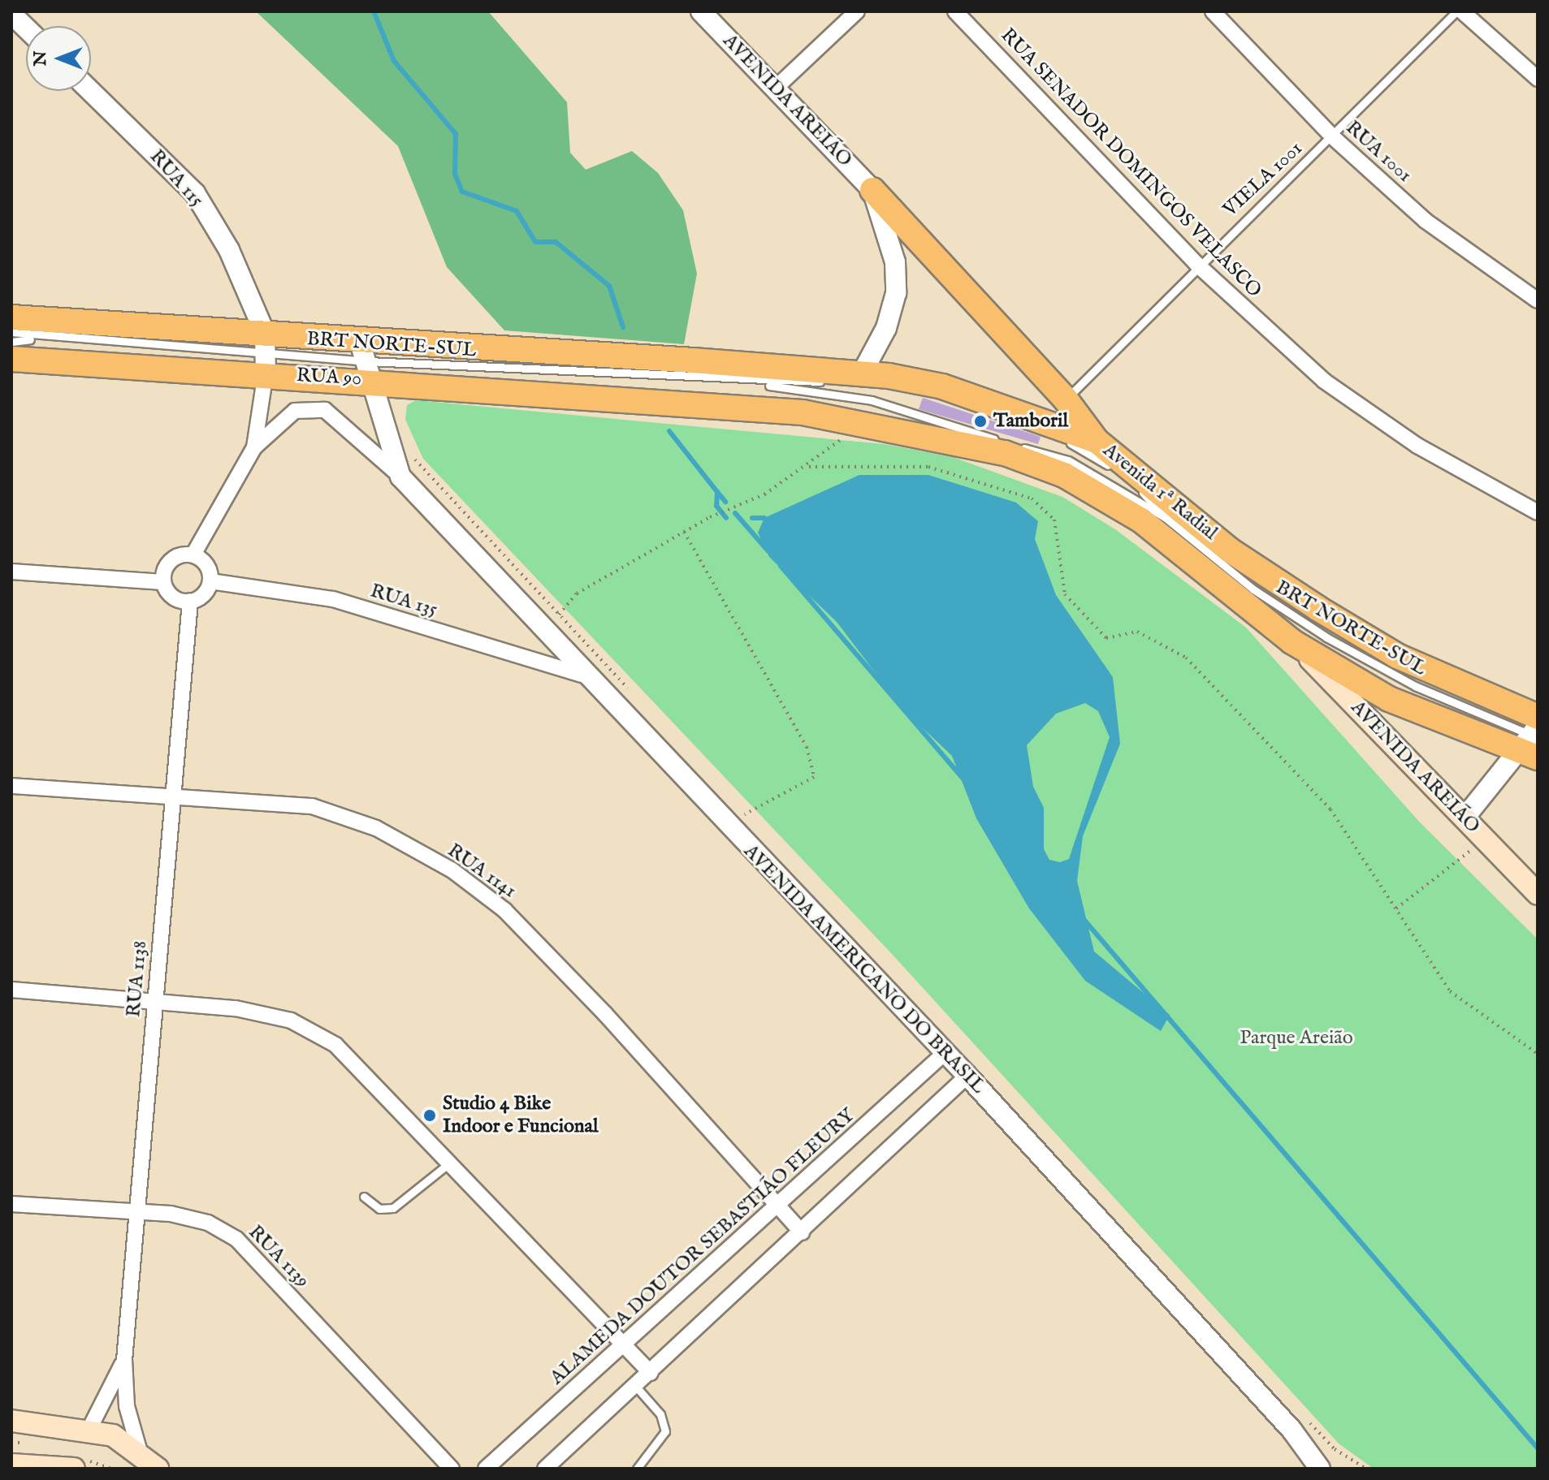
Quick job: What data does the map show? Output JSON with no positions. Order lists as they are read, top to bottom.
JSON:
{
  "streets": {
    "main road": ["AVENIDA AREIÃO", "RUA 90", "Avenida 1ª Radial"],
    "street": [
      "RUA 1001",
      "RUA SENADOR DOMINGOS VELASCO",
      "RUA 115",
      "RUA 135",
      "RUA 1141",
      "AVENIDA AMERICANO DO BRASIL",
      "RUA 1138",
      "ALAMEDA DOUTOR SEBASTIÃO FLEURY",
      "RUA 1139"
    ],
    "lane": ["VIELA 1001", "BRT NORTE-SUL"]
  },
  "crossings": [
    ["AVENIDA AREIÃO", "Avenida 1ª Radial"],
    ["RUA 1001", "VIELA 1001"],
    ["RUA SENADOR DOMINGOS VELASCO", "VIELA 1001"],
    ["RUA 115", "RUA 90"],
    ["BRT NORTE-SUL", "RUA 90"],
    ["BRT NORTE-SUL", "Avenida 1ª Radial"],
    ["BRT NORTE-SUL", "AVENIDA AMERICANO DO BRASIL"],
    ["RUA 90", "Avenida 1ª Radial"],
    ["RUA 90", "AVENIDA AMERICANO DO BRASIL"],
    ["RUA 135", "AVENIDA AMERICANO DO BRASIL"],
    ["RUA 135", "RUA 1138"],
    ["RUA 1141", "RUA 1138"],
    ["RUA 1141", "ALAMEDA DOUTOR SEBASTIÃO FLEURY"],
    ["AVENIDA AMERICANO DO BRASIL", "ALAMEDA DOUTOR SEBASTIÃO FLEURY"],
    ["RUA 1138", "RUA 1139"]
  ],
  "parks": ["Parque Areião"],
  "places": ["Tamboril", "Studio 4 Bike Indoor e Funcional"],
  "north": "left"
}
